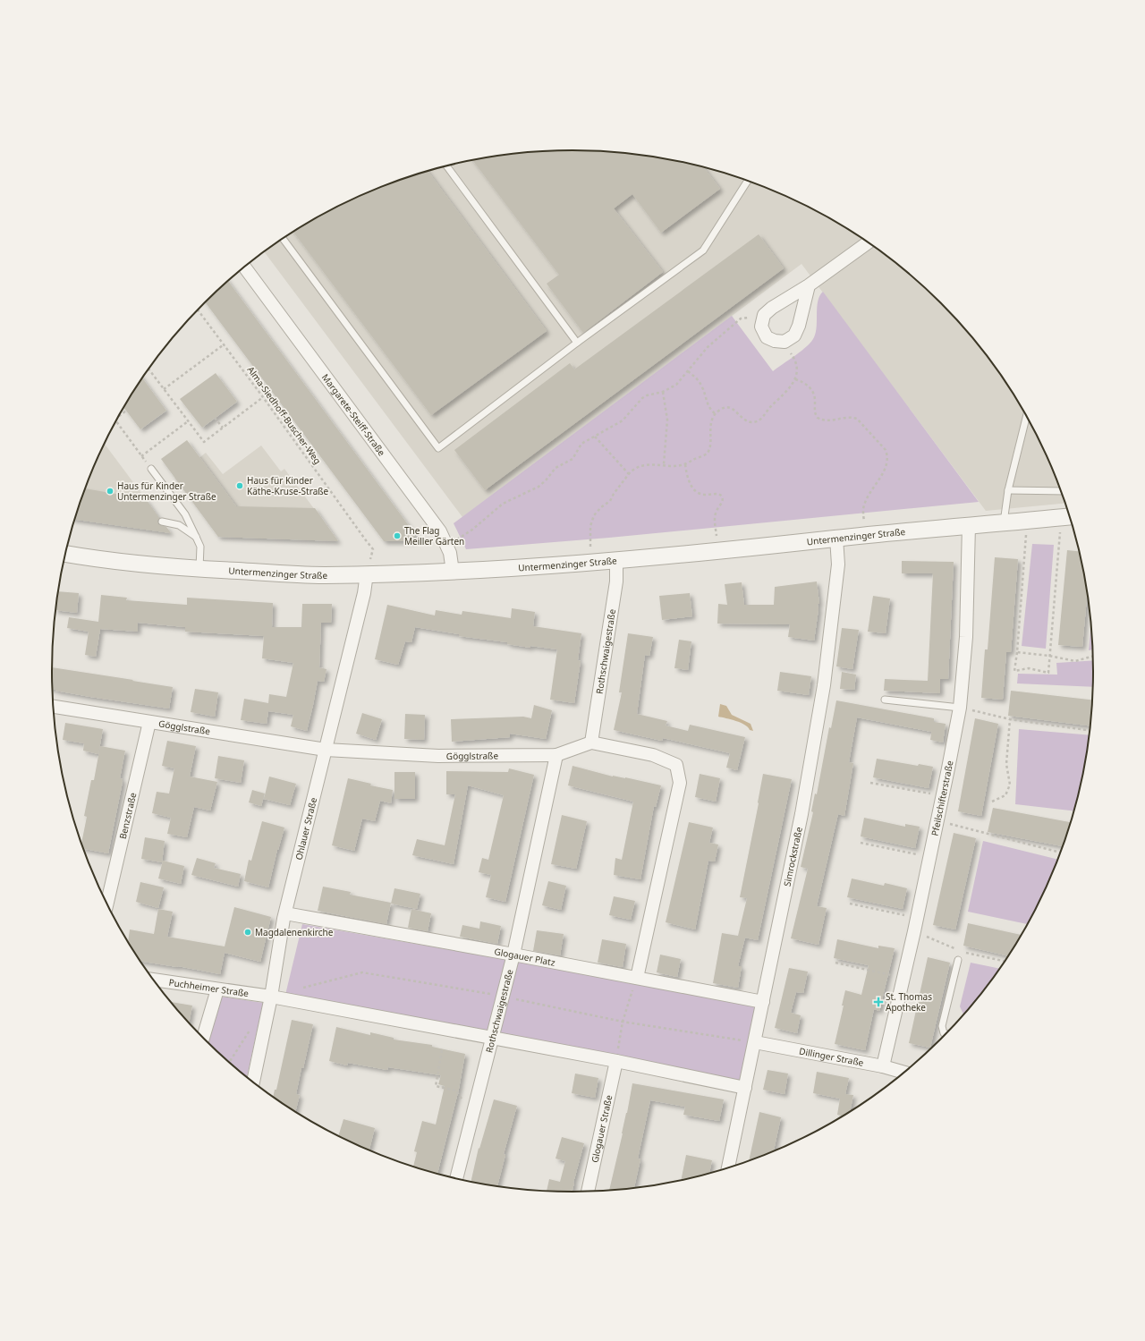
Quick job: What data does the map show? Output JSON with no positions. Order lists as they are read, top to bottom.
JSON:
{
  "streets": {
    "street": [
      "Margarete-Steiff-Straße",
      "Untermenzinger Straße",
      "Rothschwaigestraße",
      "Gögglstraße",
      "Pfeilschifterstraße",
      "Benzstraße",
      "Ohlauer Straße",
      "Simrockstraße",
      "Glogauer Platz",
      "Puchheimer Straße",
      "Dillinger Straße",
      "Glogauer Straße"
    ],
    "path": ["Alma-Siedhoff-Buscher-Weg"]
  },
  "crossings": [
    ["Alma-Siedhoff-Buscher-Weg", "Untermenzinger Straße"],
    ["Alma-Siedhoff-Buscher-Weg", "Ohlauer Straße"],
    ["Margarete-Steiff-Straße", "Untermenzinger Straße"],
    ["Untermenzinger Straße", "Rothschwaigestraße"],
    ["Untermenzinger Straße", "Pfeilschifterstraße"],
    ["Untermenzinger Straße", "Ohlauer Straße"],
    ["Untermenzinger Straße", "Simrockstraße"],
    ["Rothschwaigestraße", "Gögglstraße"],
    ["Rothschwaigestraße", "Glogauer Platz"],
    ["Gögglstraße", "Benzstraße"],
    ["Gögglstraße", "Ohlauer Straße"],
    ["Pfeilschifterstraße", "Dillinger Straße"],
    ["Ohlauer Straße", "Glogauer Platz"],
    ["Ohlauer Straße", "Puchheimer Straße"],
    ["Simrockstraße", "Glogauer Platz"],
    ["Simrockstraße", "Dillinger Straße"]
  ],
  "places": {
    "other": [
      "Haus für Kinder Käthe-Kruse-Straße",
      "Haus für Kinder Untermenzinger Straße",
      "The Flag Meiller Gärten",
      "Magdalenenkirche"
    ],
    "health": ["St. Thomas Apotheke"]
  }
}
